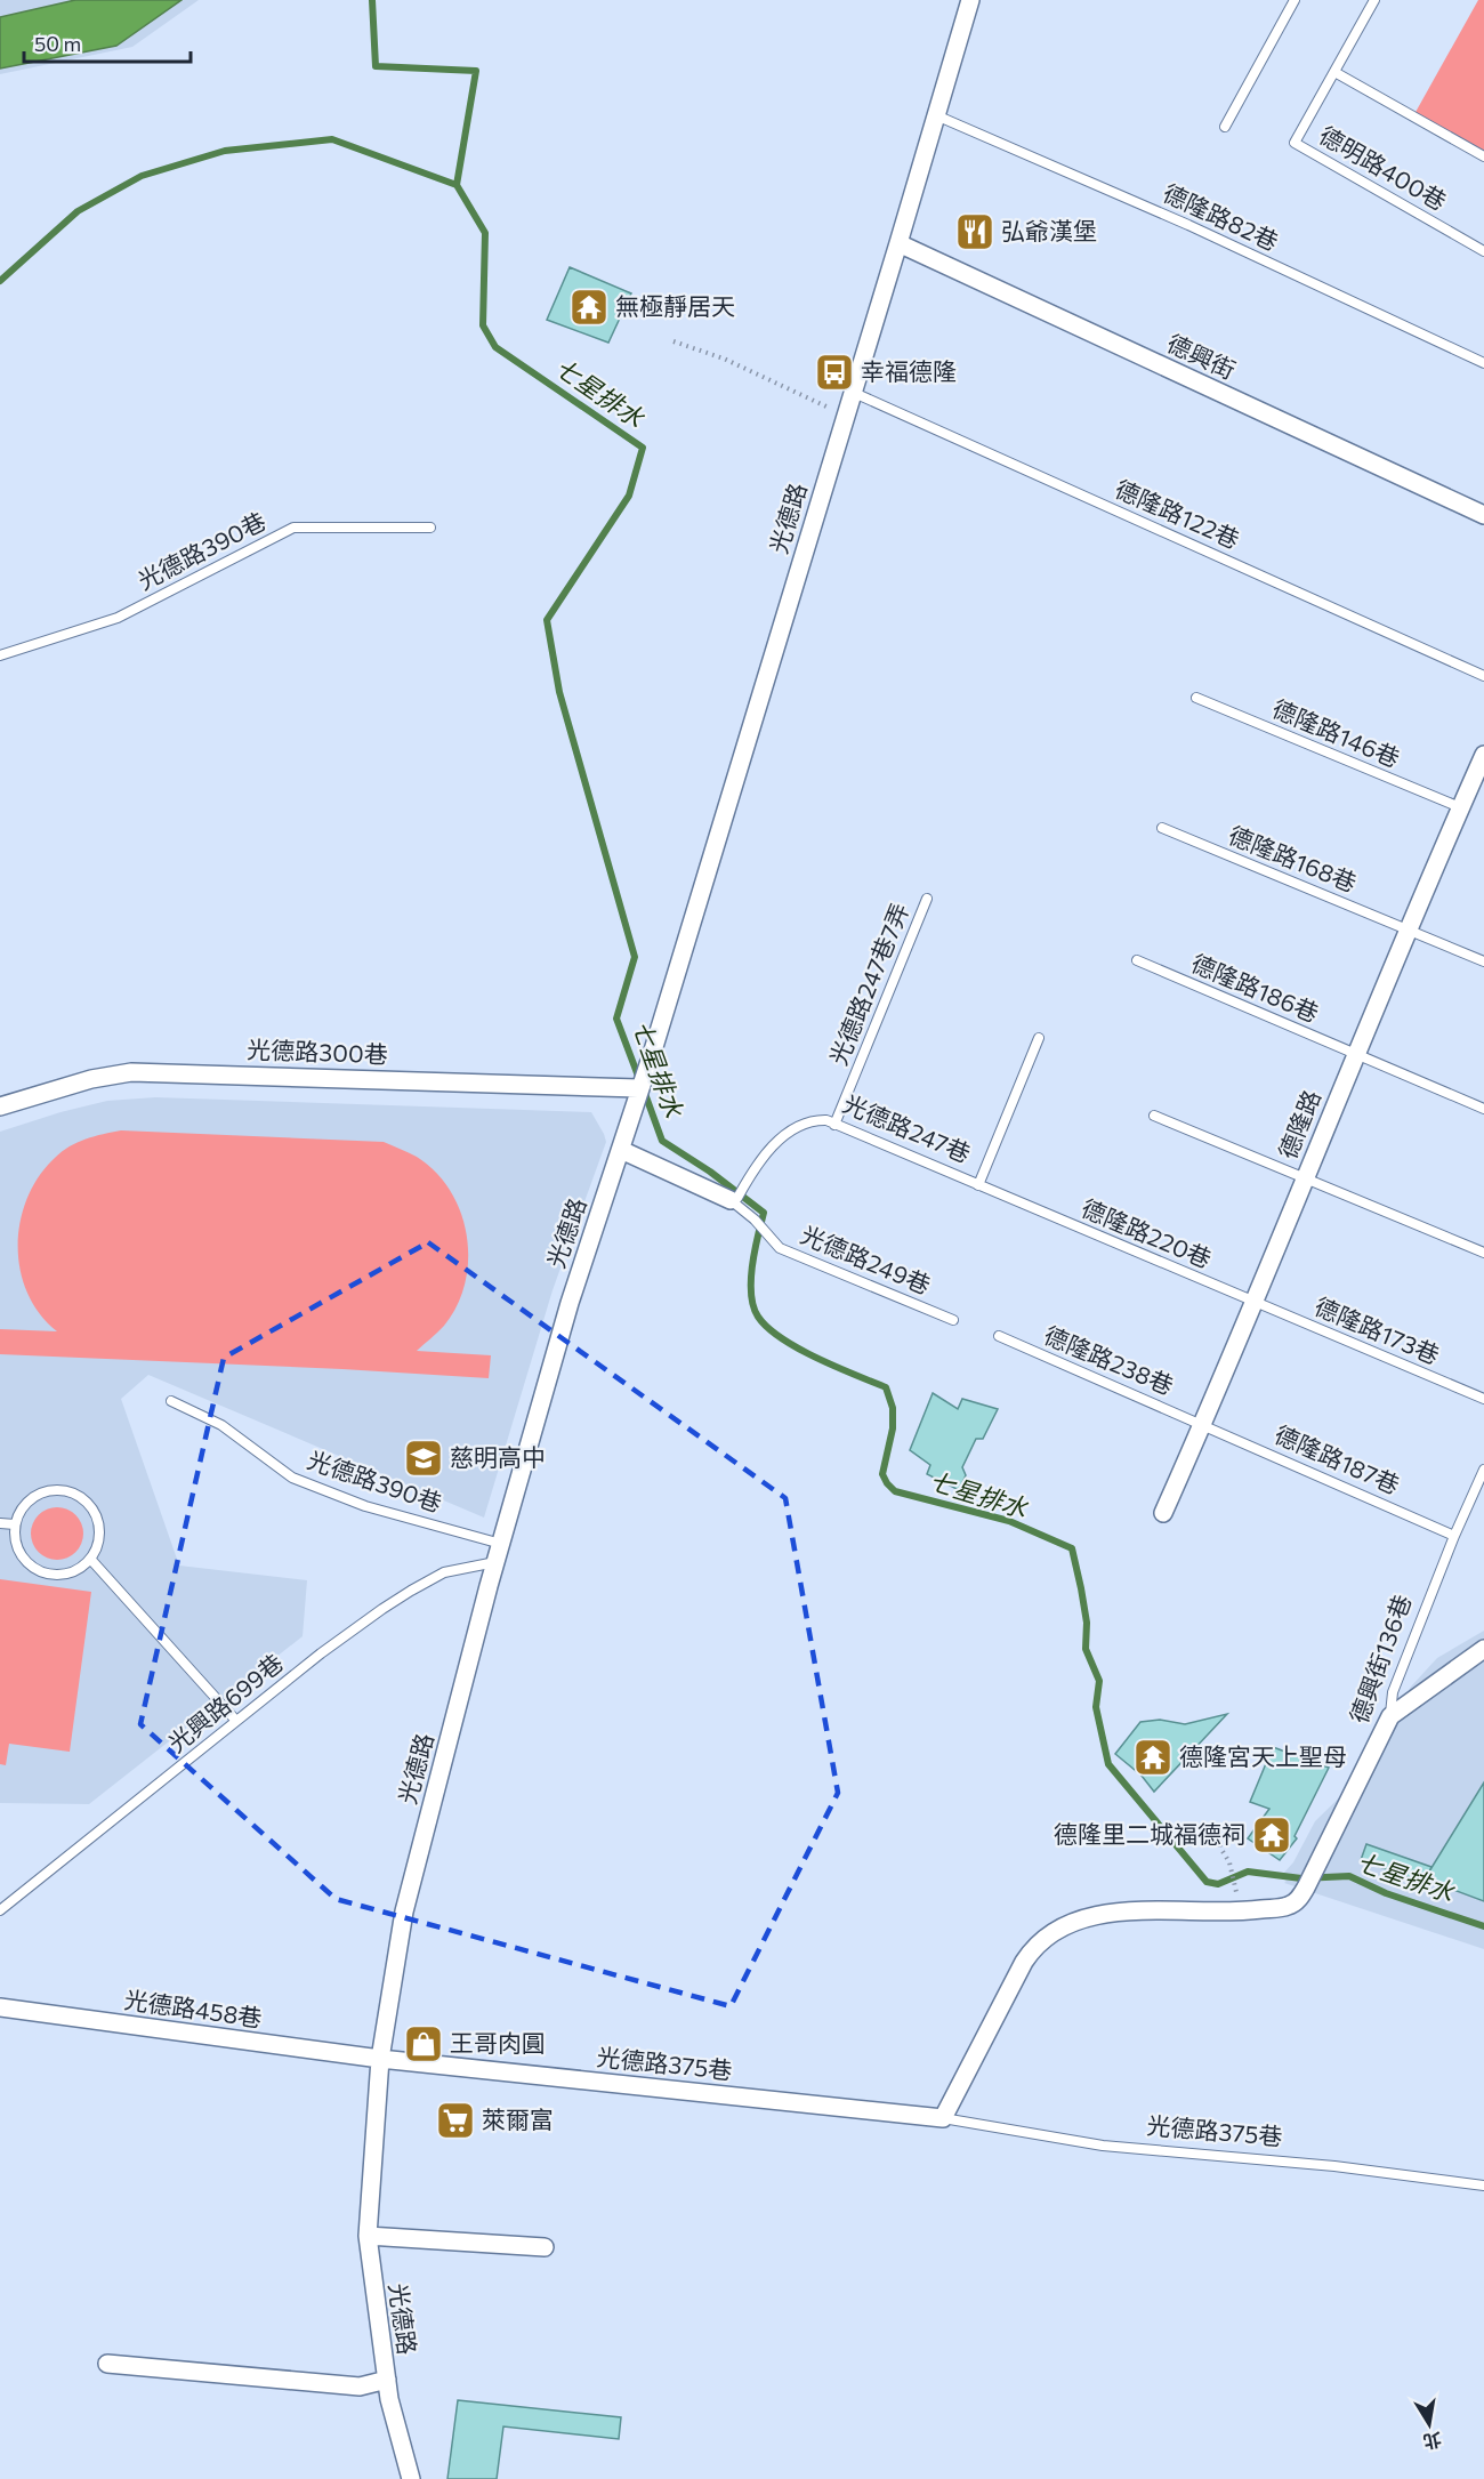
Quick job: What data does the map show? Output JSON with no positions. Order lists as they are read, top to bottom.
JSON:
{
  "streets": {
    "street": [
      "德興街",
      "光德路",
      "光德路300巷",
      "德隆路",
      "德興街136巷",
      "光德路458巷",
      "光德路375巷"
    ],
    "lane": [
      "德明路400巷",
      "德隆路82巷",
      "德隆路122巷",
      "光德路390巷",
      "德隆路146巷",
      "德隆路168巷",
      "光德路247巷7弄",
      "德隆路186巷",
      "光德路247巷",
      "德隆路220巷",
      "光德路249巷",
      "德隆路173巷",
      "德隆路238巷",
      "德隆路187巷",
      "光興路699巷"
    ]
  },
  "crossings": [
    ["德隆路82巷", "光德路"],
    ["德興街", "光德路"],
    ["德隆路122巷", "光德路"],
    ["光德路", "光德路390巷"],
    ["光德路", "光德路300巷"],
    ["光德路", "光興路699巷"],
    ["光德路", "光德路458巷"],
    ["光德路", "光德路375巷"],
    ["德隆路146巷", "德隆路"],
    ["德隆路168巷", "德隆路"],
    ["光德路247巷7弄", "光德路247巷"],
    ["德隆路186巷", "德隆路"],
    ["德隆路", "德隆路220巷"],
    ["德隆路", "德隆路173巷"],
    ["德隆路", "德隆路238巷"],
    ["德隆路", "德隆路187巷"],
    ["光德路247巷", "德隆路220巷"],
    ["光德路247巷", "光德路249巷"],
    ["德隆路220巷", "德隆路173巷"],
    ["德隆路238巷", "德隆路187巷"],
    ["德隆路187巷", "德興街136巷"],
    ["德興街136巷", "光德路375巷"],
    ["光德路458巷", "光德路375巷"]
  ],
  "water": ["七星排水"],
  "places": {
    "restaurant": ["弘爺漢堡"],
    "temple": ["無極靜居天", "德隆宮天上聖母", "德隆里二城福德祠"],
    "bus stop": ["幸福德隆"],
    "school or university": ["慈明高中"],
    "shop": ["王哥肉圓"],
    "supermarket": ["萊爾富"]
  },
  "scale_bar": "50 m",
  "north": "bottom"
}
